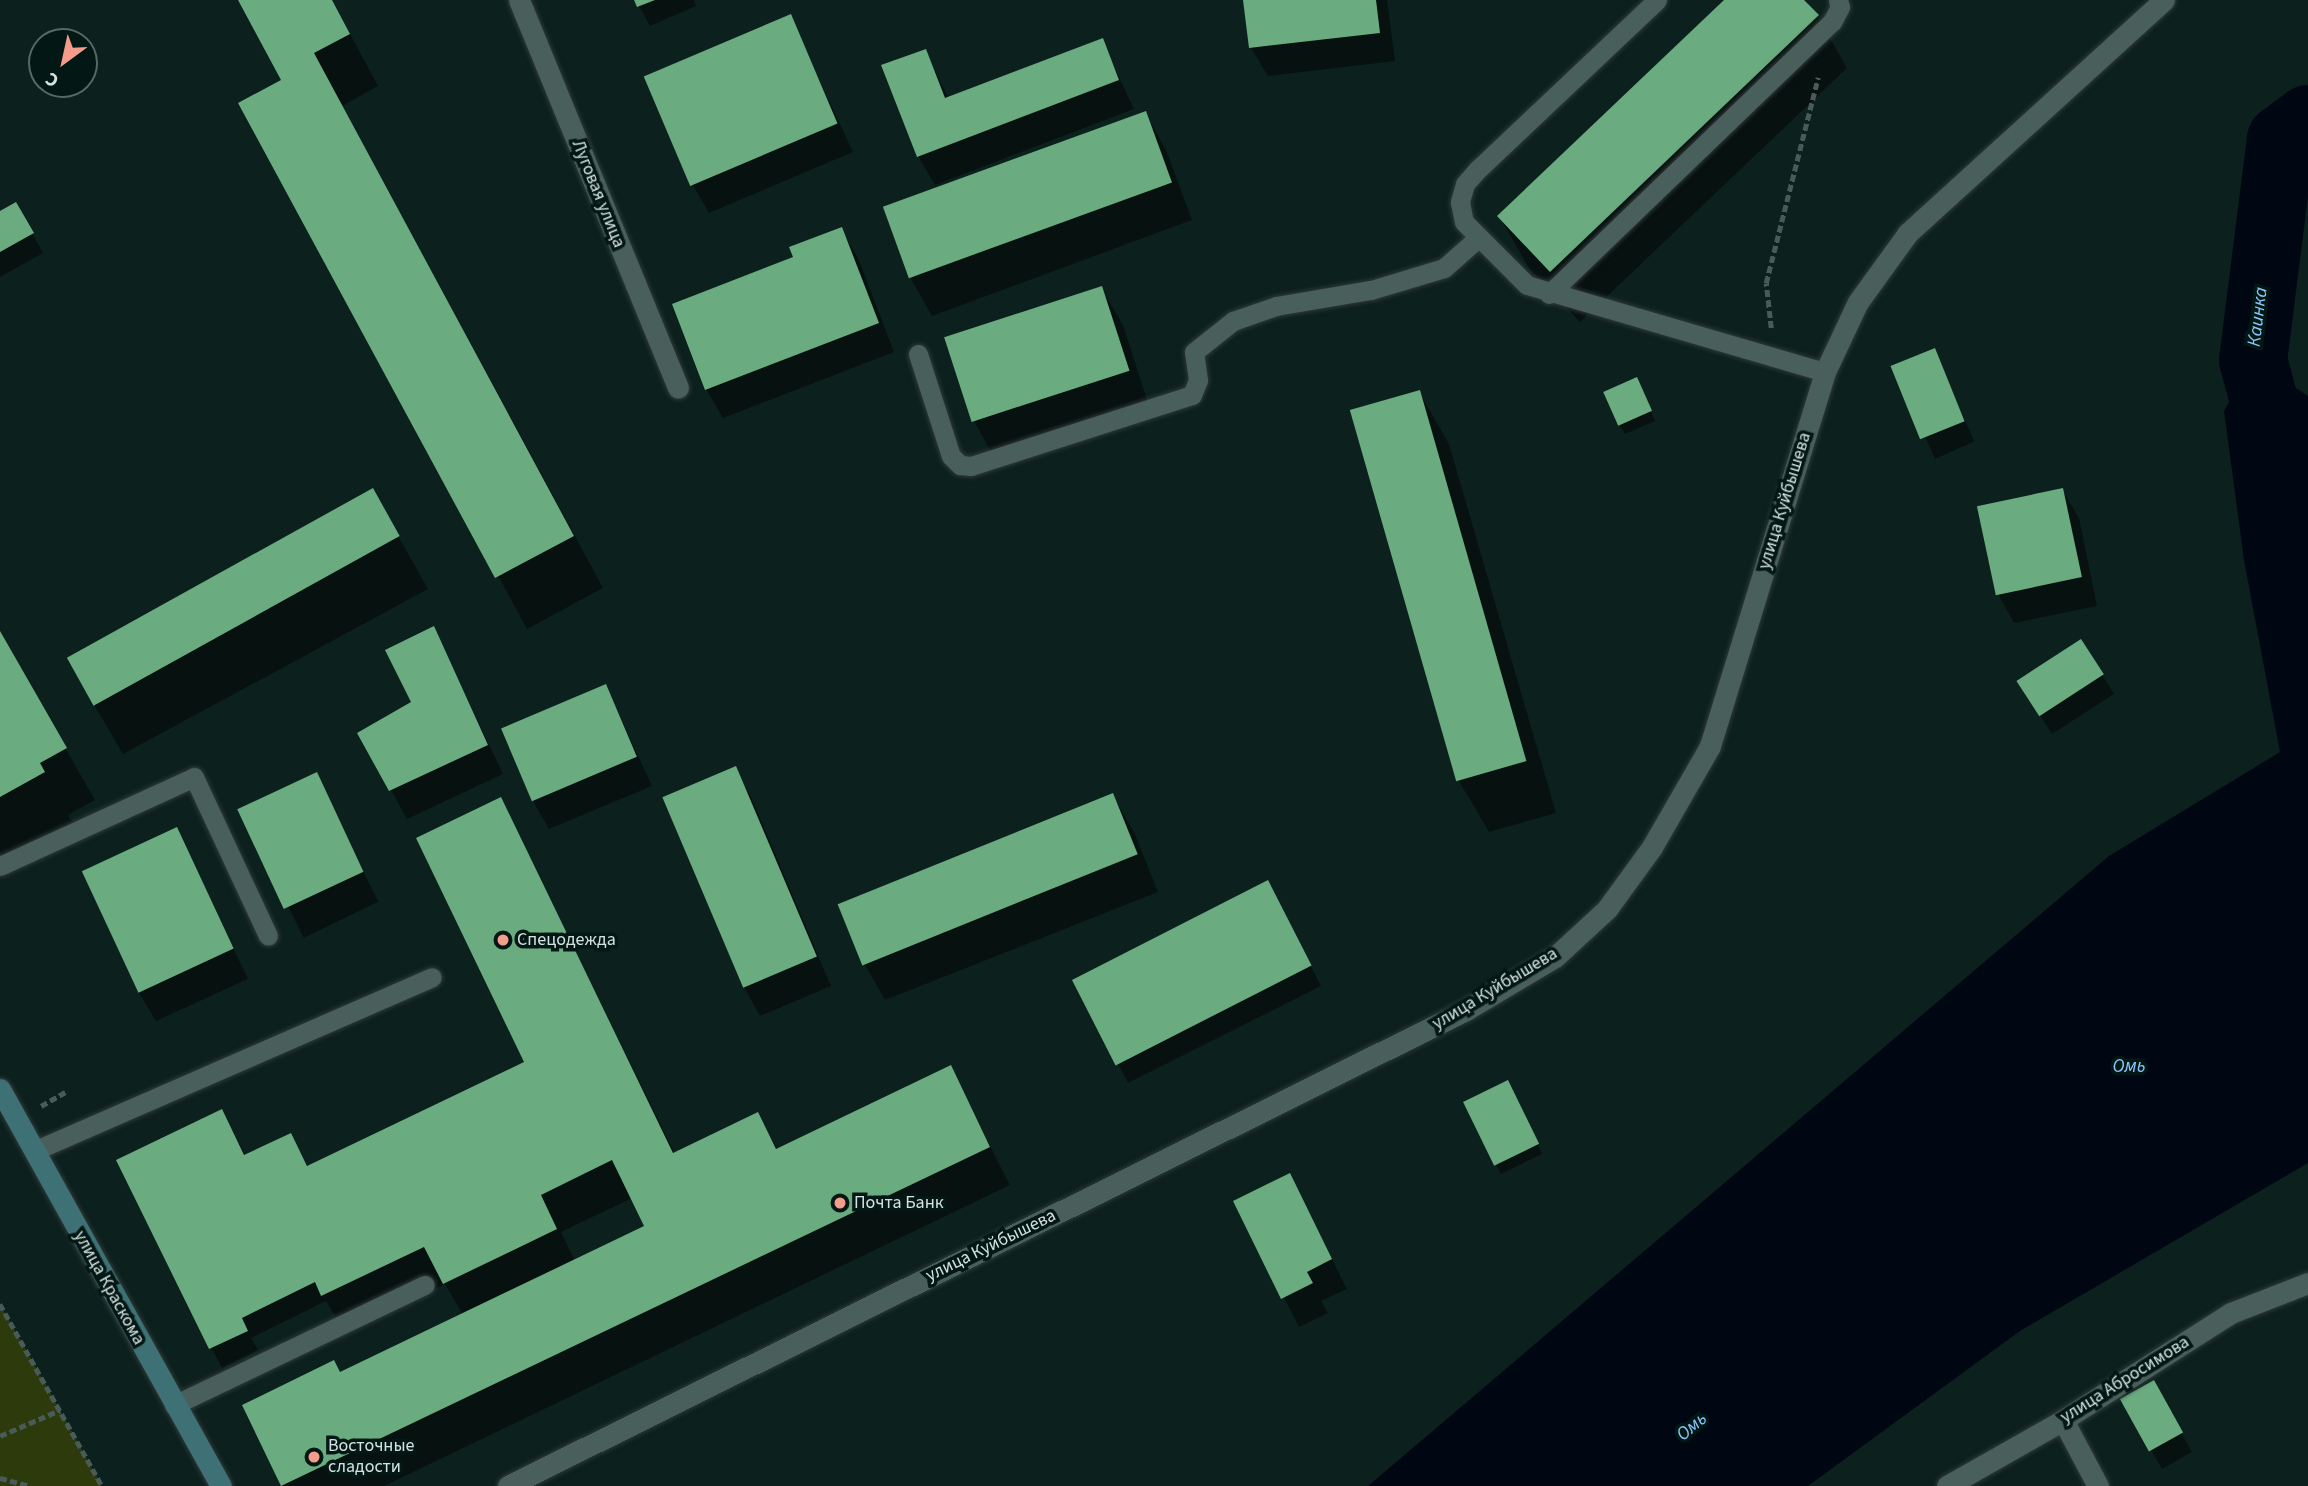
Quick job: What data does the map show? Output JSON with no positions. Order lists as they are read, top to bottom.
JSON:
{
  "streets": {
    "main road": ["улица Краскома"],
    "street": ["Луговая улица", "улица Куйбышева", "улица Абросимова"]
  },
  "water": ["Каинка", "Омь"],
  "places": ["Спецодежда", "Почта Банк", "Восточные сладости"],
  "north": "bottom left"
}
